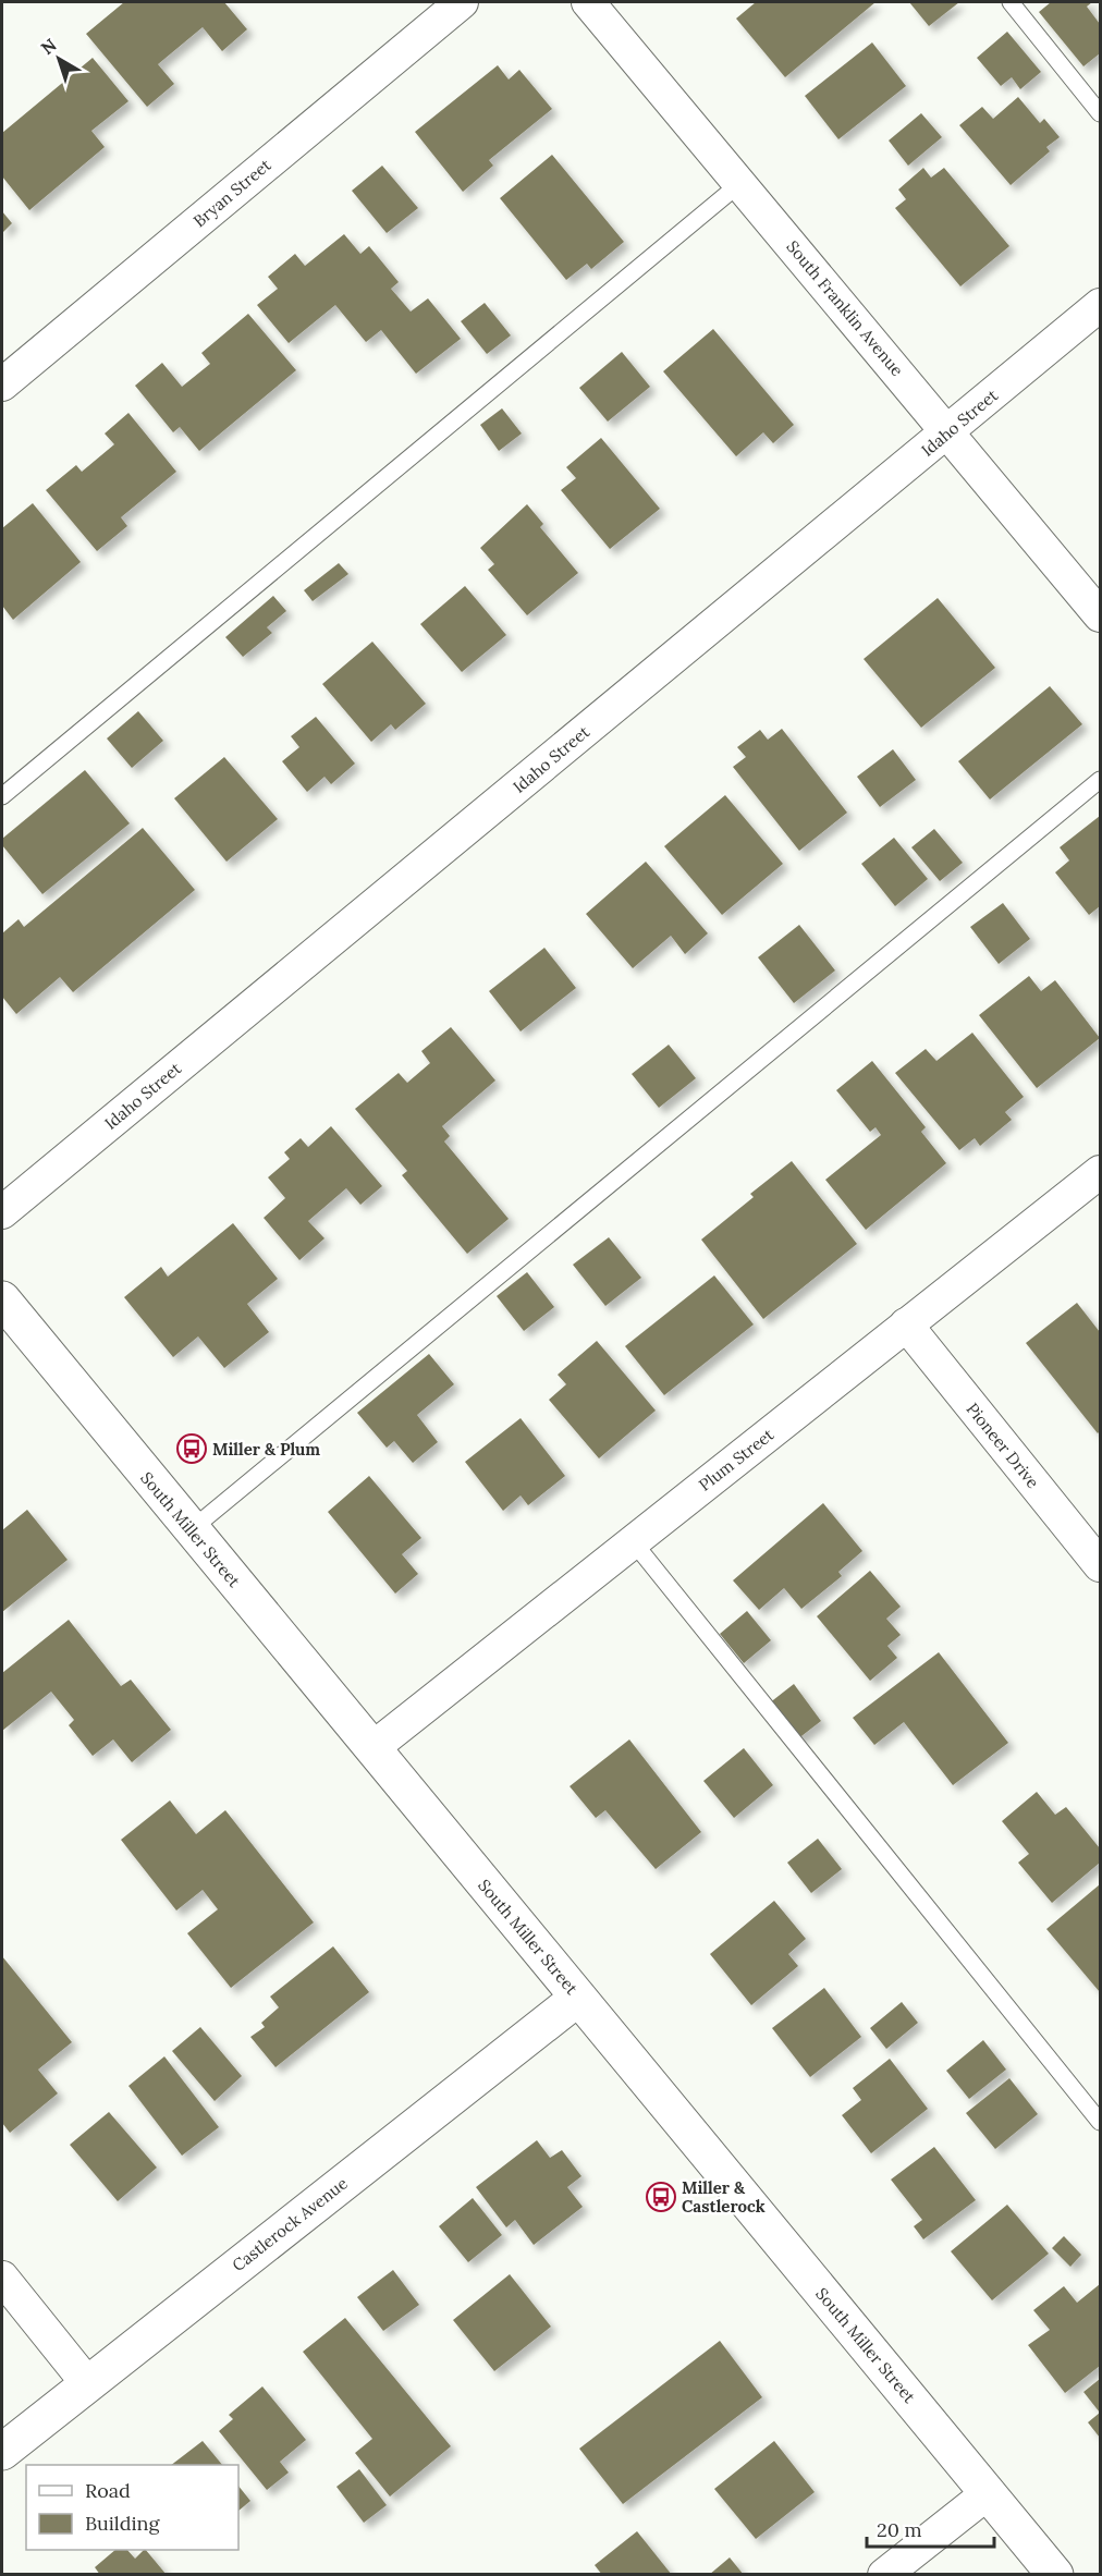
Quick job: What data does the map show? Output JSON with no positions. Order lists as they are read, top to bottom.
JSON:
{
  "streets": {
    "main road": ["South Miller Street", "Castlerock Avenue"],
    "street": [
      "Bryan Street",
      "South Franklin Avenue",
      "Idaho Street",
      "Pioneer Drive",
      "Plum Street"
    ]
  },
  "crossings": [
    ["South Franklin Avenue", "Idaho Street"],
    ["Pioneer Drive", "Plum Street"],
    ["Plum Street", "South Miller Street"],
    ["South Miller Street", "Castlerock Avenue"]
  ],
  "places": {
    "bus stop": ["Miller & Plum", "Miller & Castlerock"]
  },
  "legend": ["Road", "Building"],
  "scale_bar": "20 m",
  "north": "top left"
}
